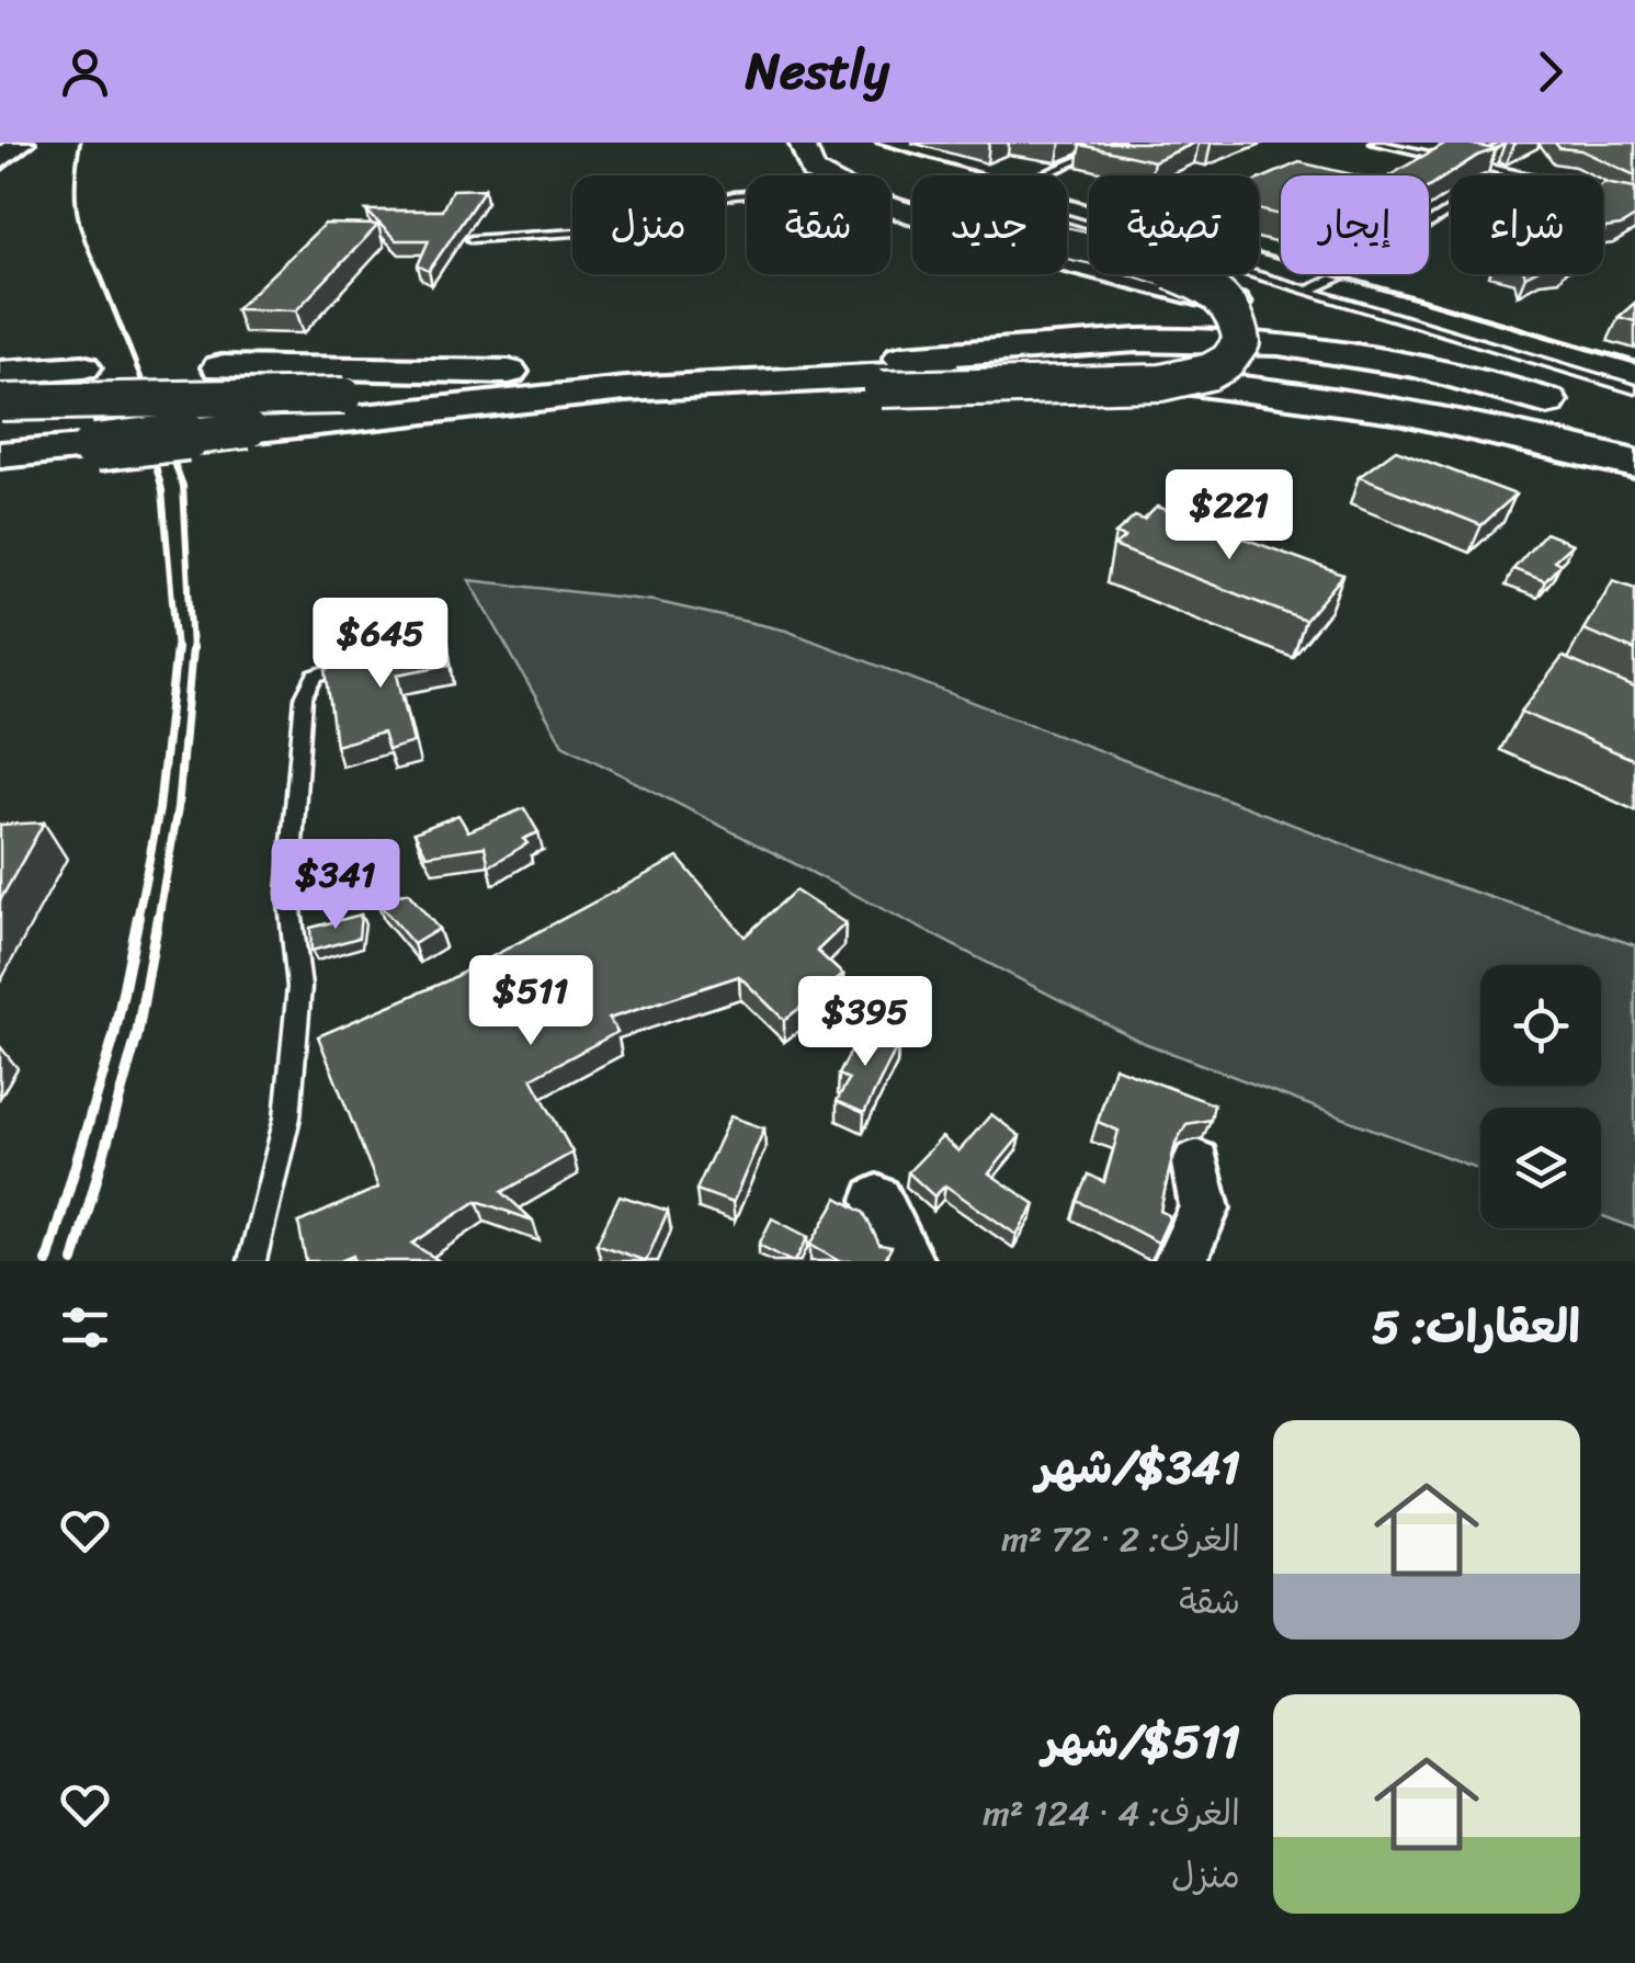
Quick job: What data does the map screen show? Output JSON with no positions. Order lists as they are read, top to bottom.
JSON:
{
  "page": {
    "header": "Nestly",
    "chip": [
      "شراء",
      "إيجار",
      "تصفية",
      "جديد",
      "شقة",
      "منزل"
    ],
    "price": [
      "$221",
      "$645",
      "$341",
      "$511",
      "$395"
    ],
    "heading": "العقارات: 5",
    "list": [
      {
        "name": "$341/شهر",
        "note": "الغرف: 2 · 72 m² · شقة"
      },
      {
        "name": "$511/شهر",
        "note": "الغرف: 4 · 124 m² · منزل"
      }
    ]
  }
}
